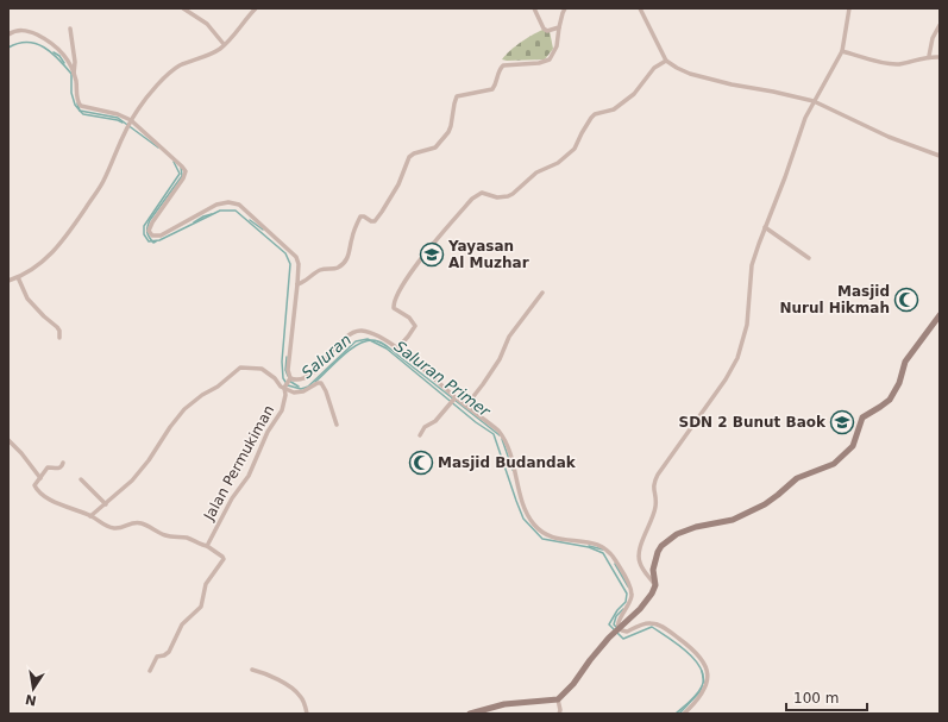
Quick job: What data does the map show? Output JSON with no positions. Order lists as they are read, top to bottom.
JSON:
{
  "streets": {
    "street": ["Jalan Permukiman"]
  },
  "water": ["Saluran", "Saluran Primer"],
  "places": {
    "school or university": ["Yayasan Al Muzhar", "SDN 2 Bunut Baok"],
    "mosque": ["Masjid Nurul Hikmah", "Masjid Budandak"]
  },
  "scale_bar": "100 m",
  "north": "bottom"
}
